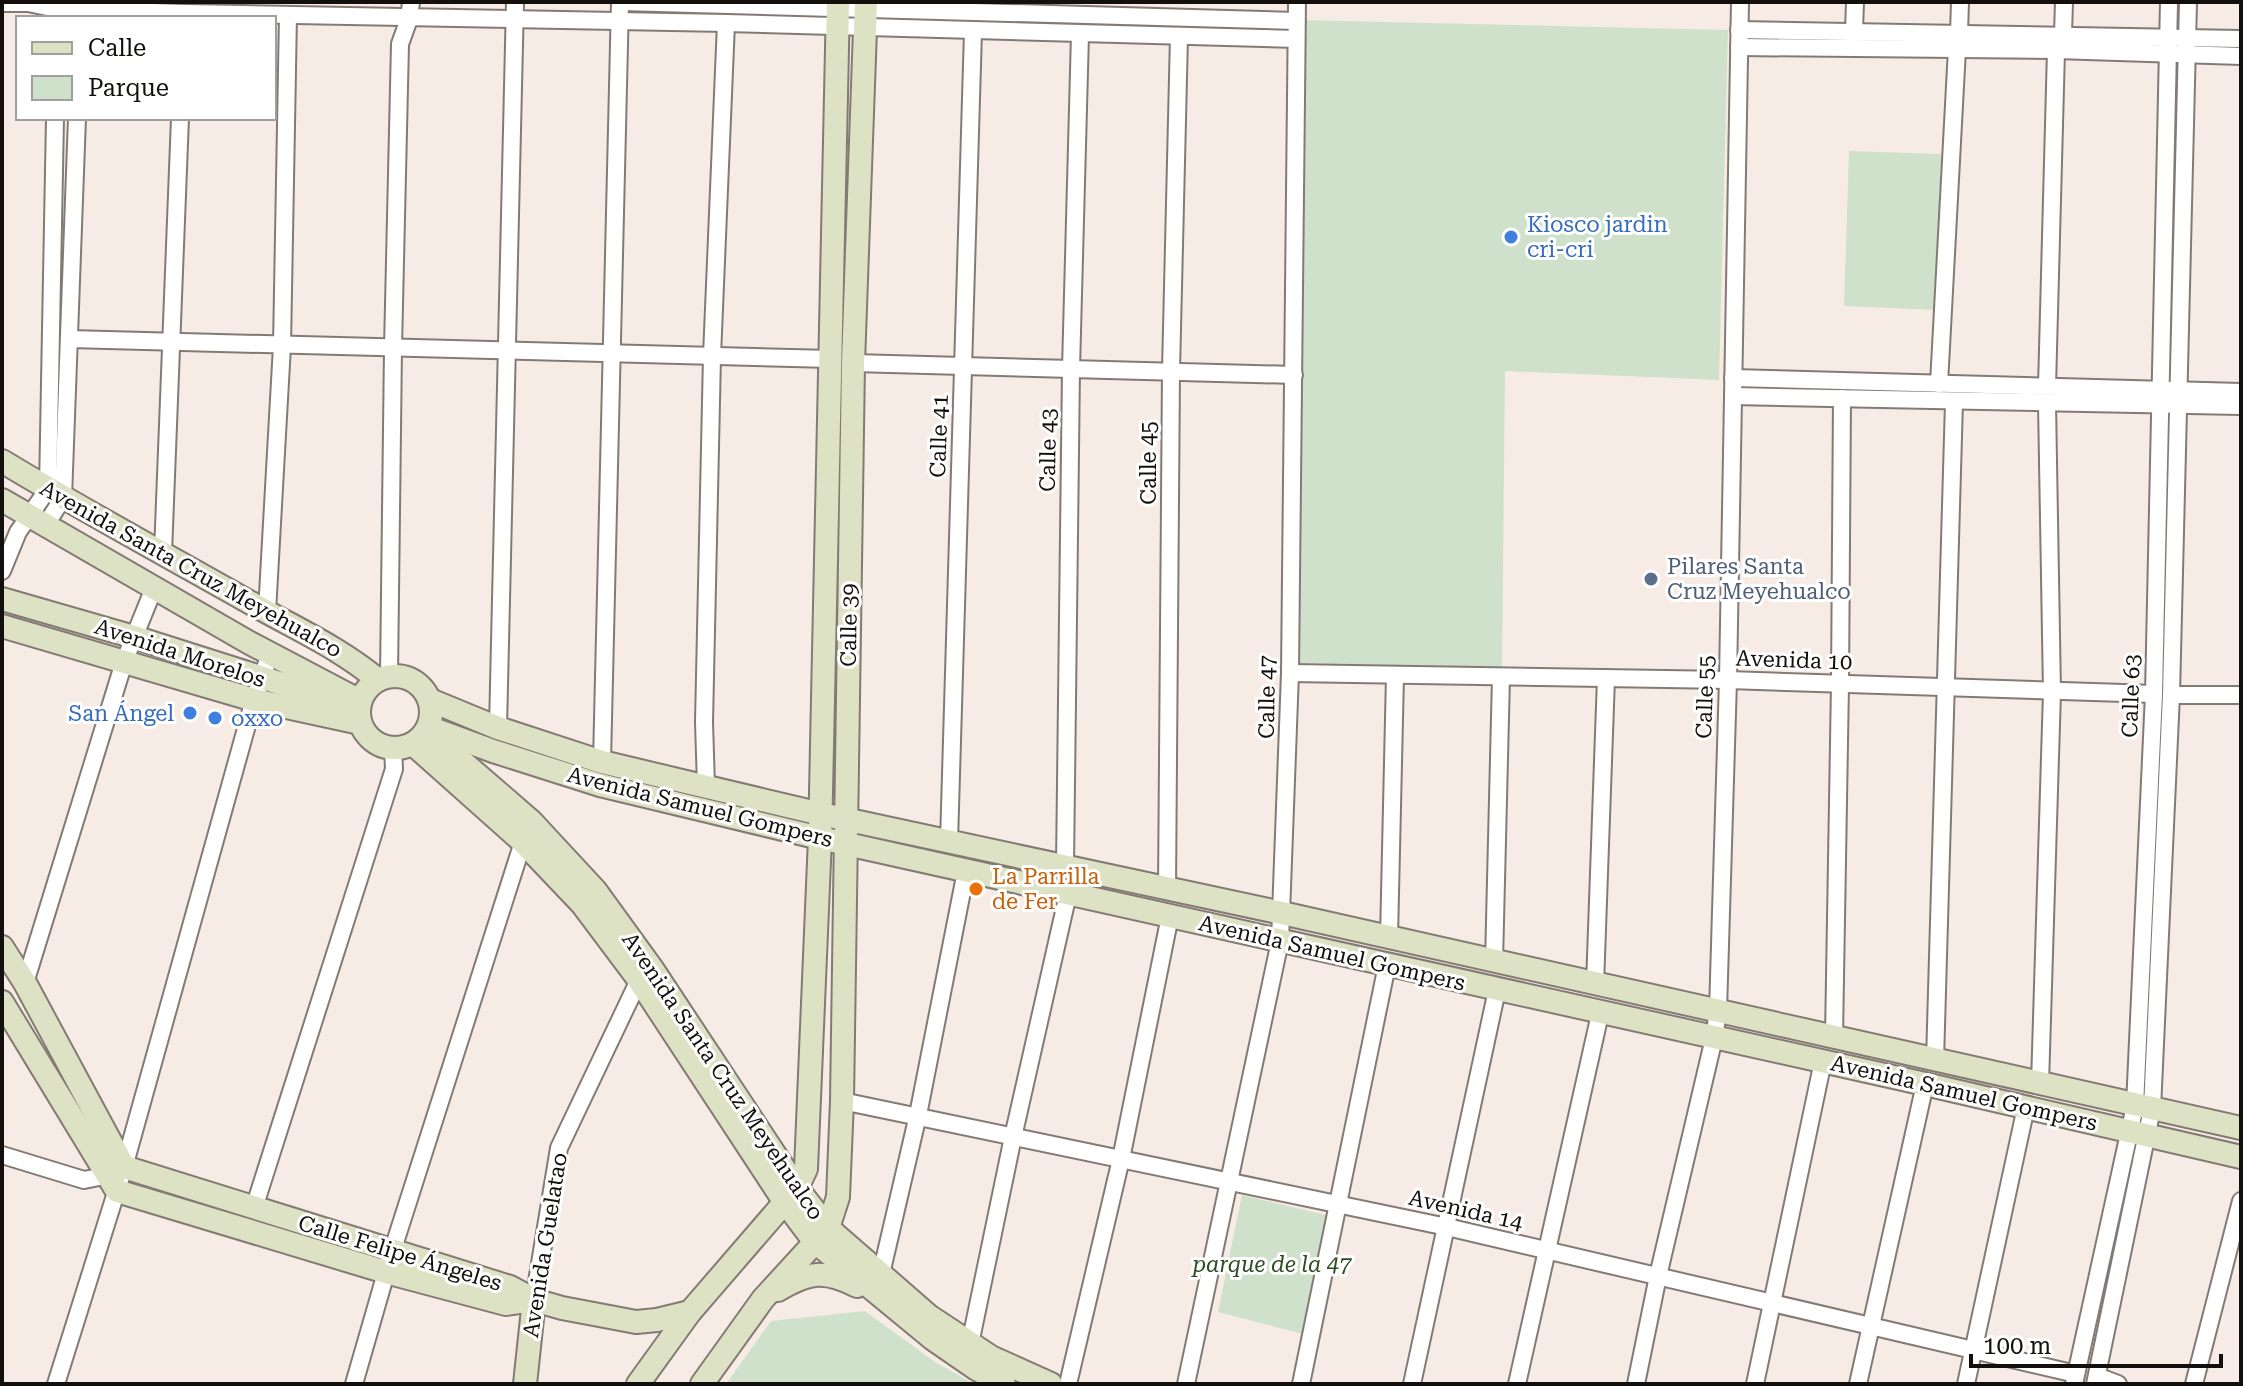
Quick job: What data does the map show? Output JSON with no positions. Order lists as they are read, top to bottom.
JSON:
{
  "streets": {
    "street": [
      "Calle 41",
      "Calle 43",
      "Calle 45",
      "Avenida Santa Cruz Meyehualco",
      "Calle 39",
      "Avenida Morelos",
      "Avenida 10",
      "Calle 63",
      "Calle 47",
      "Calle 55",
      "Avenida Samuel Gompers",
      "Avenida 14",
      "Avenida Guelatao",
      "Calle Felipe Ángeles"
    ]
  },
  "crossings": [
    ["Calle 41", "Avenida Samuel Gompers"],
    ["Calle 43", "Avenida Samuel Gompers"],
    ["Calle 45", "Avenida Samuel Gompers"],
    ["Avenida Santa Cruz Meyehualco", "Calle 39"],
    ["Avenida Santa Cruz Meyehualco", "Avenida Morelos"],
    ["Avenida Santa Cruz Meyehualco", "Avenida Samuel Gompers"],
    ["Avenida Santa Cruz Meyehualco", "Avenida Guelatao"],
    ["Calle 39", "Avenida Samuel Gompers"],
    ["Calle 39", "Avenida 14"],
    ["Avenida Morelos", "Avenida Samuel Gompers"],
    ["Avenida 10", "Calle 63"],
    ["Avenida 10", "Calle 47"],
    ["Avenida 10", "Calle 55"],
    ["Calle 63", "Avenida Samuel Gompers"],
    ["Calle 63", "Avenida 14"],
    ["Calle 47", "Avenida Samuel Gompers"],
    ["Calle 47", "Avenida 14"],
    ["Calle 55", "Avenida Samuel Gompers"],
    ["Calle 55", "Avenida 14"],
    ["Avenida Guelatao", "Calle Felipe Ángeles"]
  ],
  "parks": ["parque de la 47"],
  "places": [
    "Kiosco jardin cri-cri",
    "Pilares Santa Cruz Meyehualco",
    "San Ángel",
    "oxxo",
    "La Parrilla de Fer"
  ],
  "legend": ["Calle", "Parque"],
  "scale_bar": "100 m"
}
